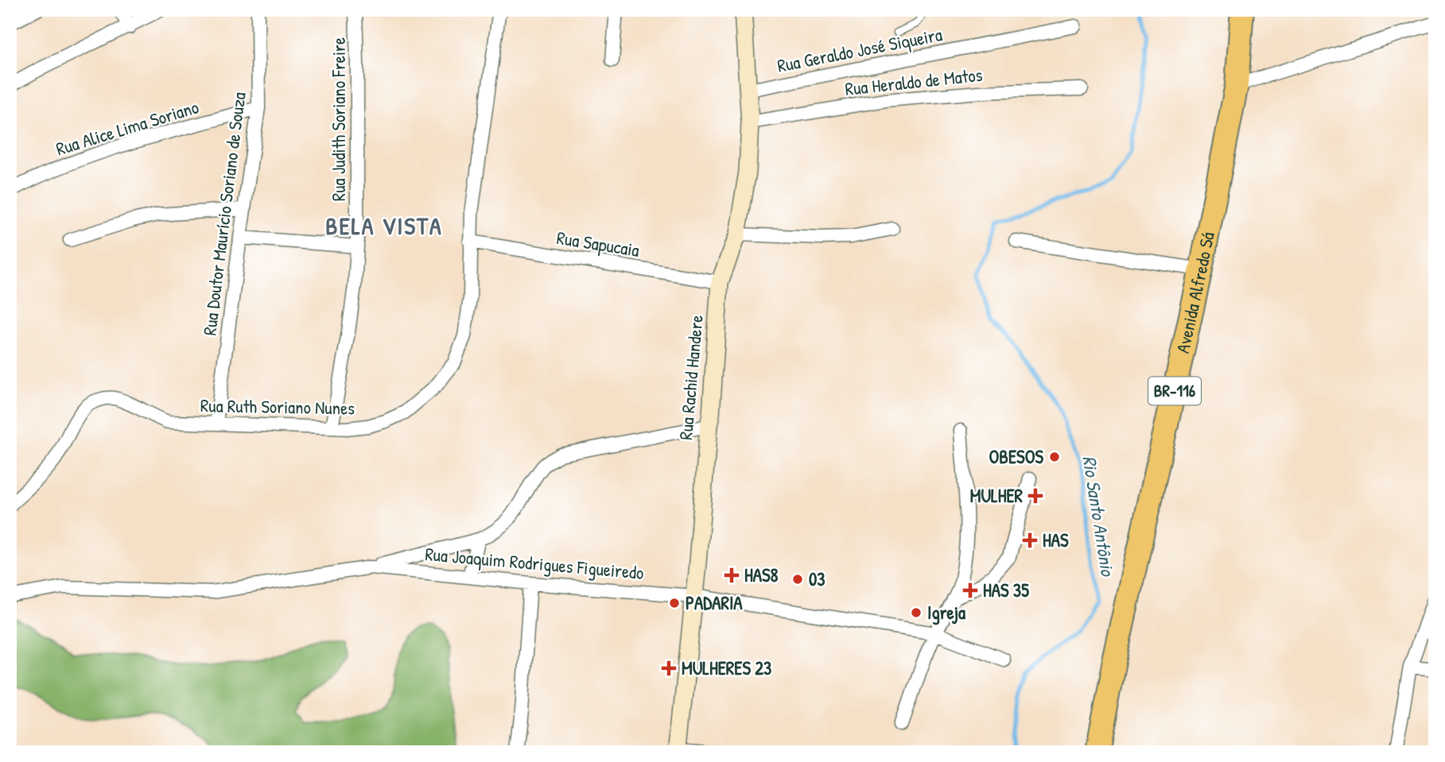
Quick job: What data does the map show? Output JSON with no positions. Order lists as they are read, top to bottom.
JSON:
{
  "streets": {
    "highway": ["Avenida Alfredo Sá", "BR-116"],
    "street": [
      "Rua Geraldo José Siqueira",
      "Rua Heraldo de Matos",
      "Rua Judith Soriano Freire",
      "Rua Alice Lima Soriano",
      "Rua Doutor Maurício Soriano de Souza",
      "Rua Sapucaia",
      "Rua Rachid Handere",
      "Rua Ruth Soriano Nunes",
      "Rua Joaquim Rodrigues Figueiredo"
    ]
  },
  "crossings": [
    ["Rua Geraldo José Siqueira", "Rua Rachid Handere"],
    ["Rua Heraldo de Matos", "Rua Rachid Handere"],
    ["Rua Judith Soriano Freire", "Rua Ruth Soriano Nunes"],
    ["Rua Alice Lima Soriano", "Rua Doutor Maurício Soriano de Souza"],
    ["Rua Doutor Maurício Soriano de Souza", "Rua Ruth Soriano Nunes"],
    ["Rua Sapucaia", "Rua Rachid Handere"],
    ["Rua Sapucaia", "Rua Ruth Soriano Nunes"],
    ["Rua Rachid Handere", "Rua Joaquim Rodrigues Figueiredo"]
  ],
  "districts": ["BELA VISTA"],
  "water": ["Rio Santo Antônio"],
  "places": {
    "other": [
      "OBESOS",
      "03",
      "PADARIA",
      "Igreja"
    ],
    "health": [
      "MULHER",
      "HAS",
      "HAS8",
      "HAS 35",
      "MULHERES 23"
    ]
  }
}
